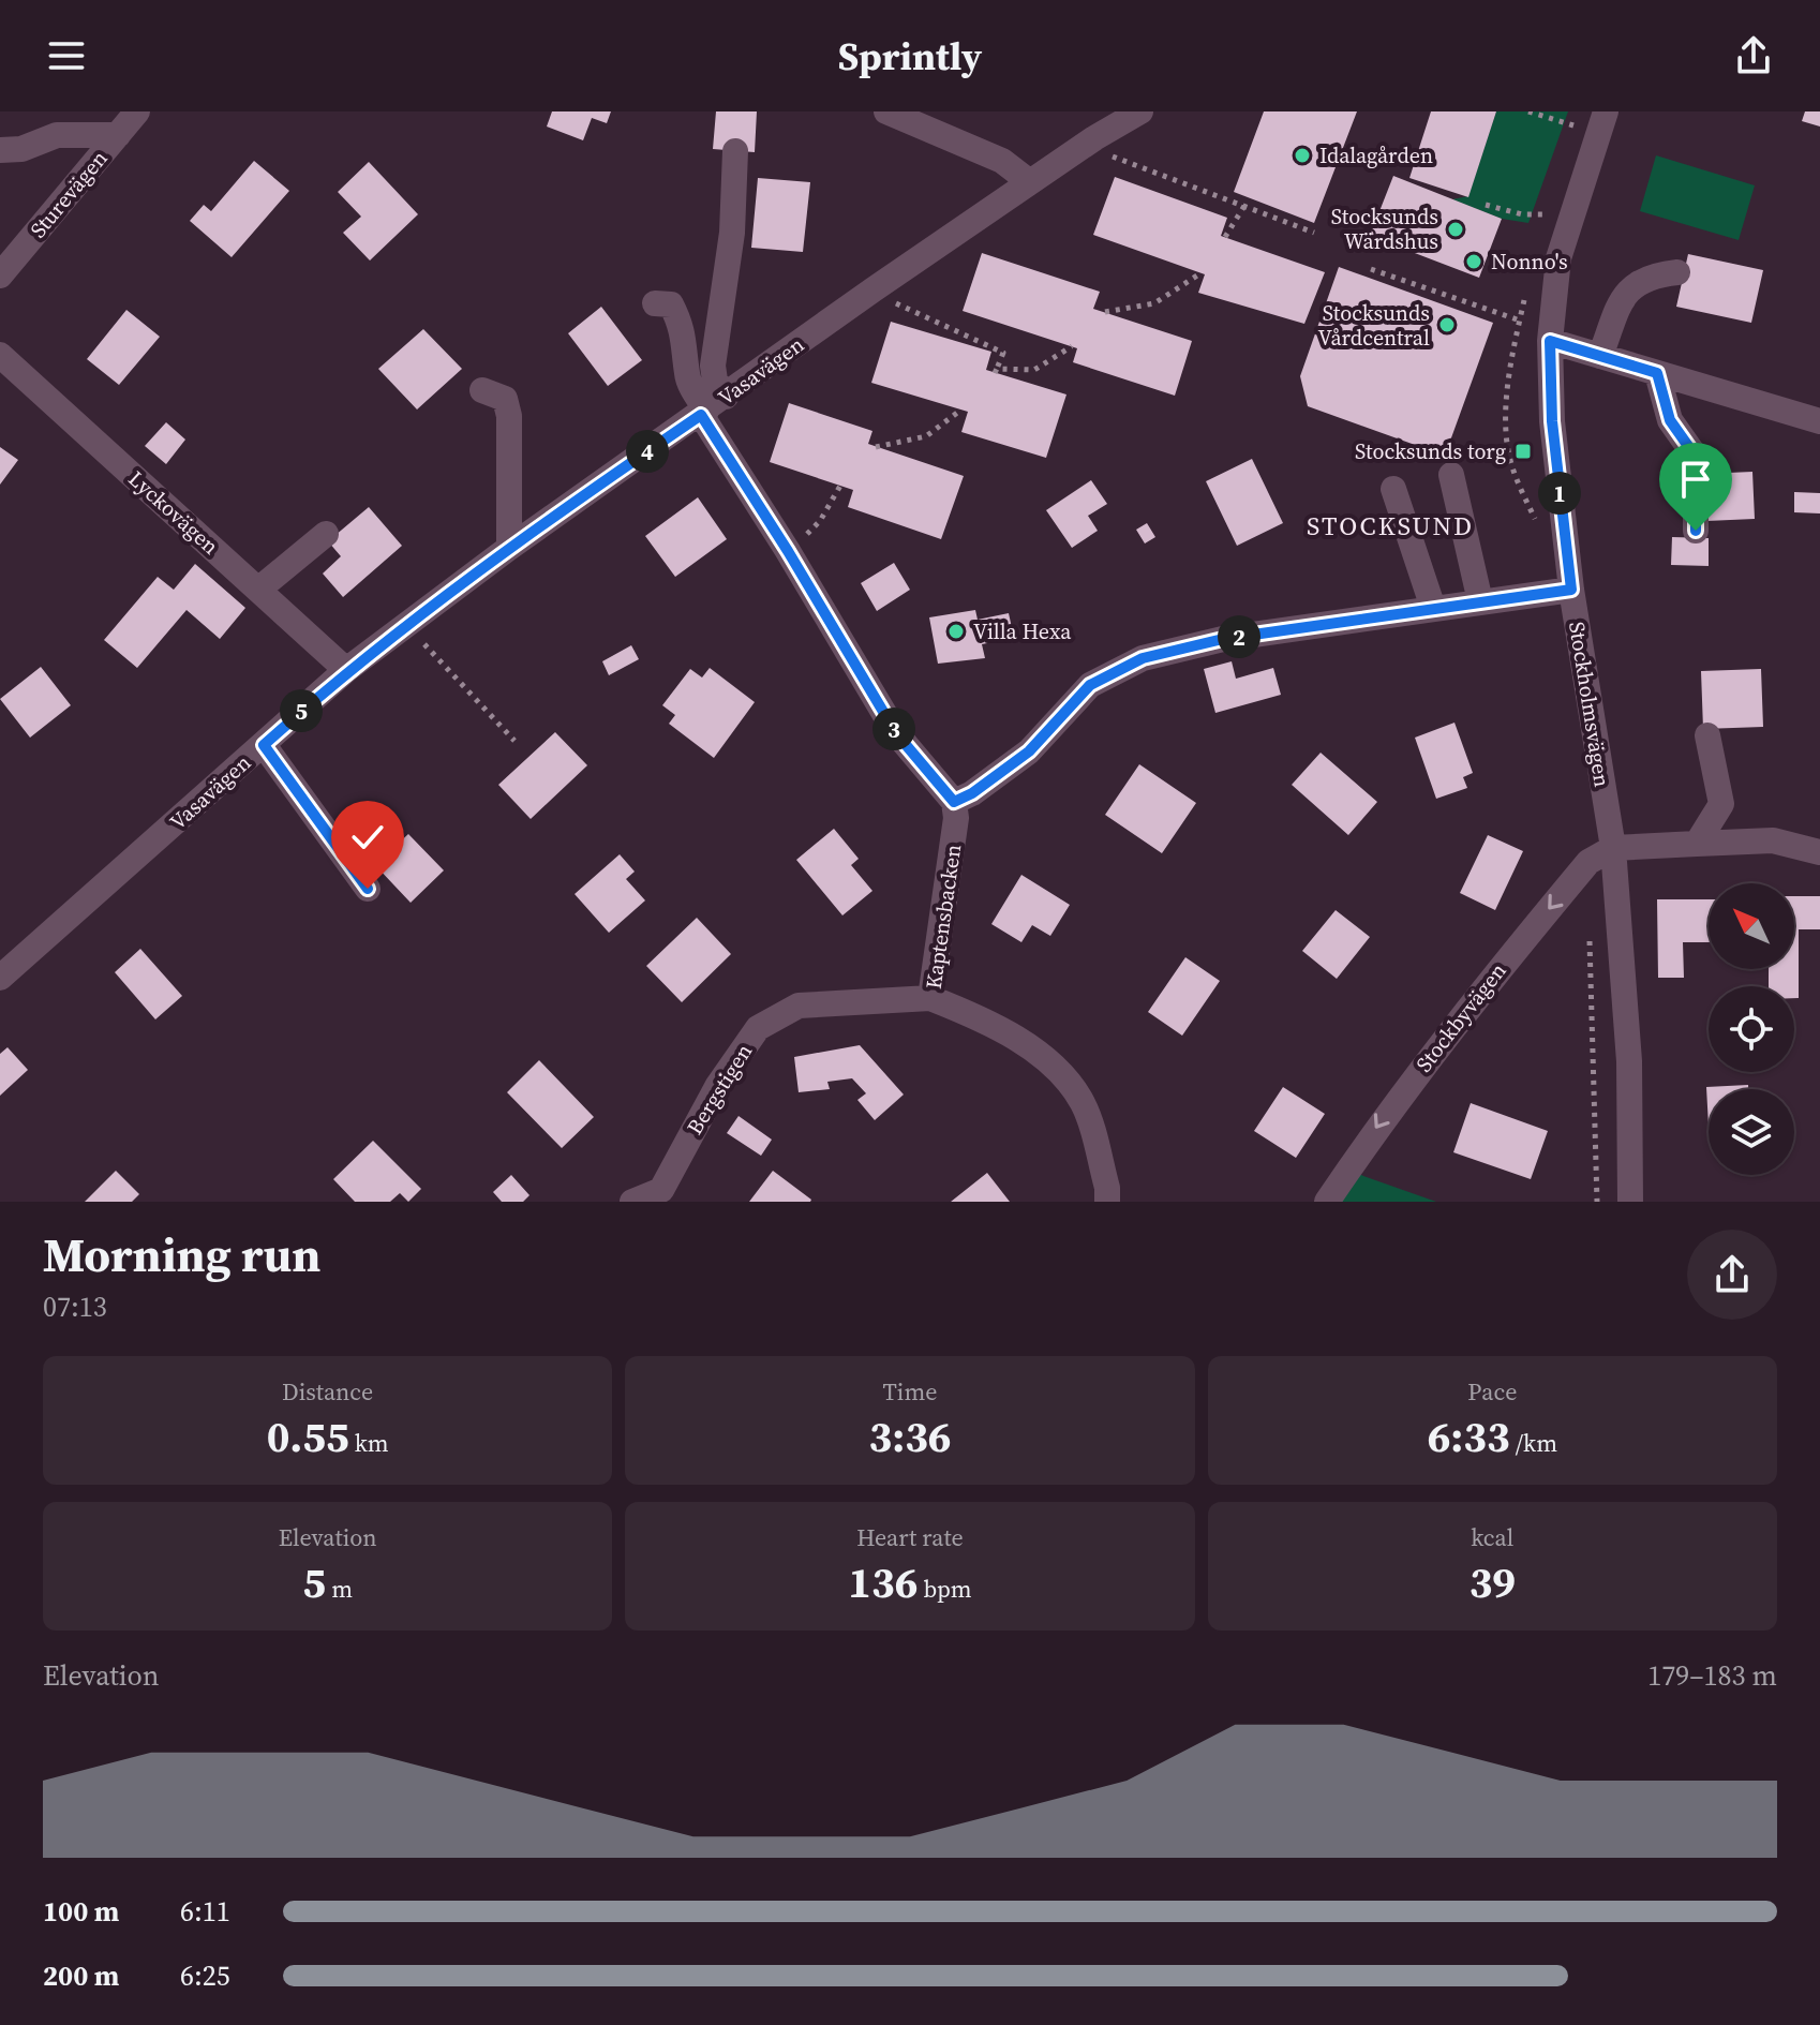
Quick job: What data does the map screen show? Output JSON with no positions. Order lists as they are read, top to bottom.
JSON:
{
  "streets": {
    "street": [
      "Sturevägen",
      "Vasavägen",
      "Lyckovägen",
      "Stockholmsvägen",
      "Kaptensbacken",
      "Stockbyvägen",
      "Bergstigen"
    ]
  },
  "crossings": [
    ["Vasavägen", "Lyckovägen"],
    ["Stockholmsvägen", "Stockbyvägen"],
    ["Kaptensbacken", "Bergstigen"]
  ],
  "one_way": ["Stockbyvägen"],
  "districts": ["STOCKSUND"],
  "places": {
    "other": [
      "Idalagården",
      "Stocksunds Wärdshus",
      "Nonno's",
      "Stocksunds Vårdcentral",
      "Villa Hexa"
    ],
    "transit": ["Stocksunds torg"]
  },
  "north": "top left",
  "page": {
    "header": "Sprintly",
    "pins": [
      "4",
      "1",
      "2",
      "5",
      "3"
    ],
    "heading": ["Morning run", "07:13"],
    "stats": [
      ["Distance", "0.55 km"],
      ["Time", "3:36"],
      ["Pace", "6:33 /km"],
      ["Elevation", "5 m"],
      ["Heart rate", "136 bpm"],
      ["kcal", "39"]
    ],
    "chart": ["Elevation", "179–183 m"],
    "list": [
      {
        "name": "100 m",
        "note": "6:11"
      },
      {
        "name": "200 m",
        "note": "6:25"
      }
    ]
  }
}
